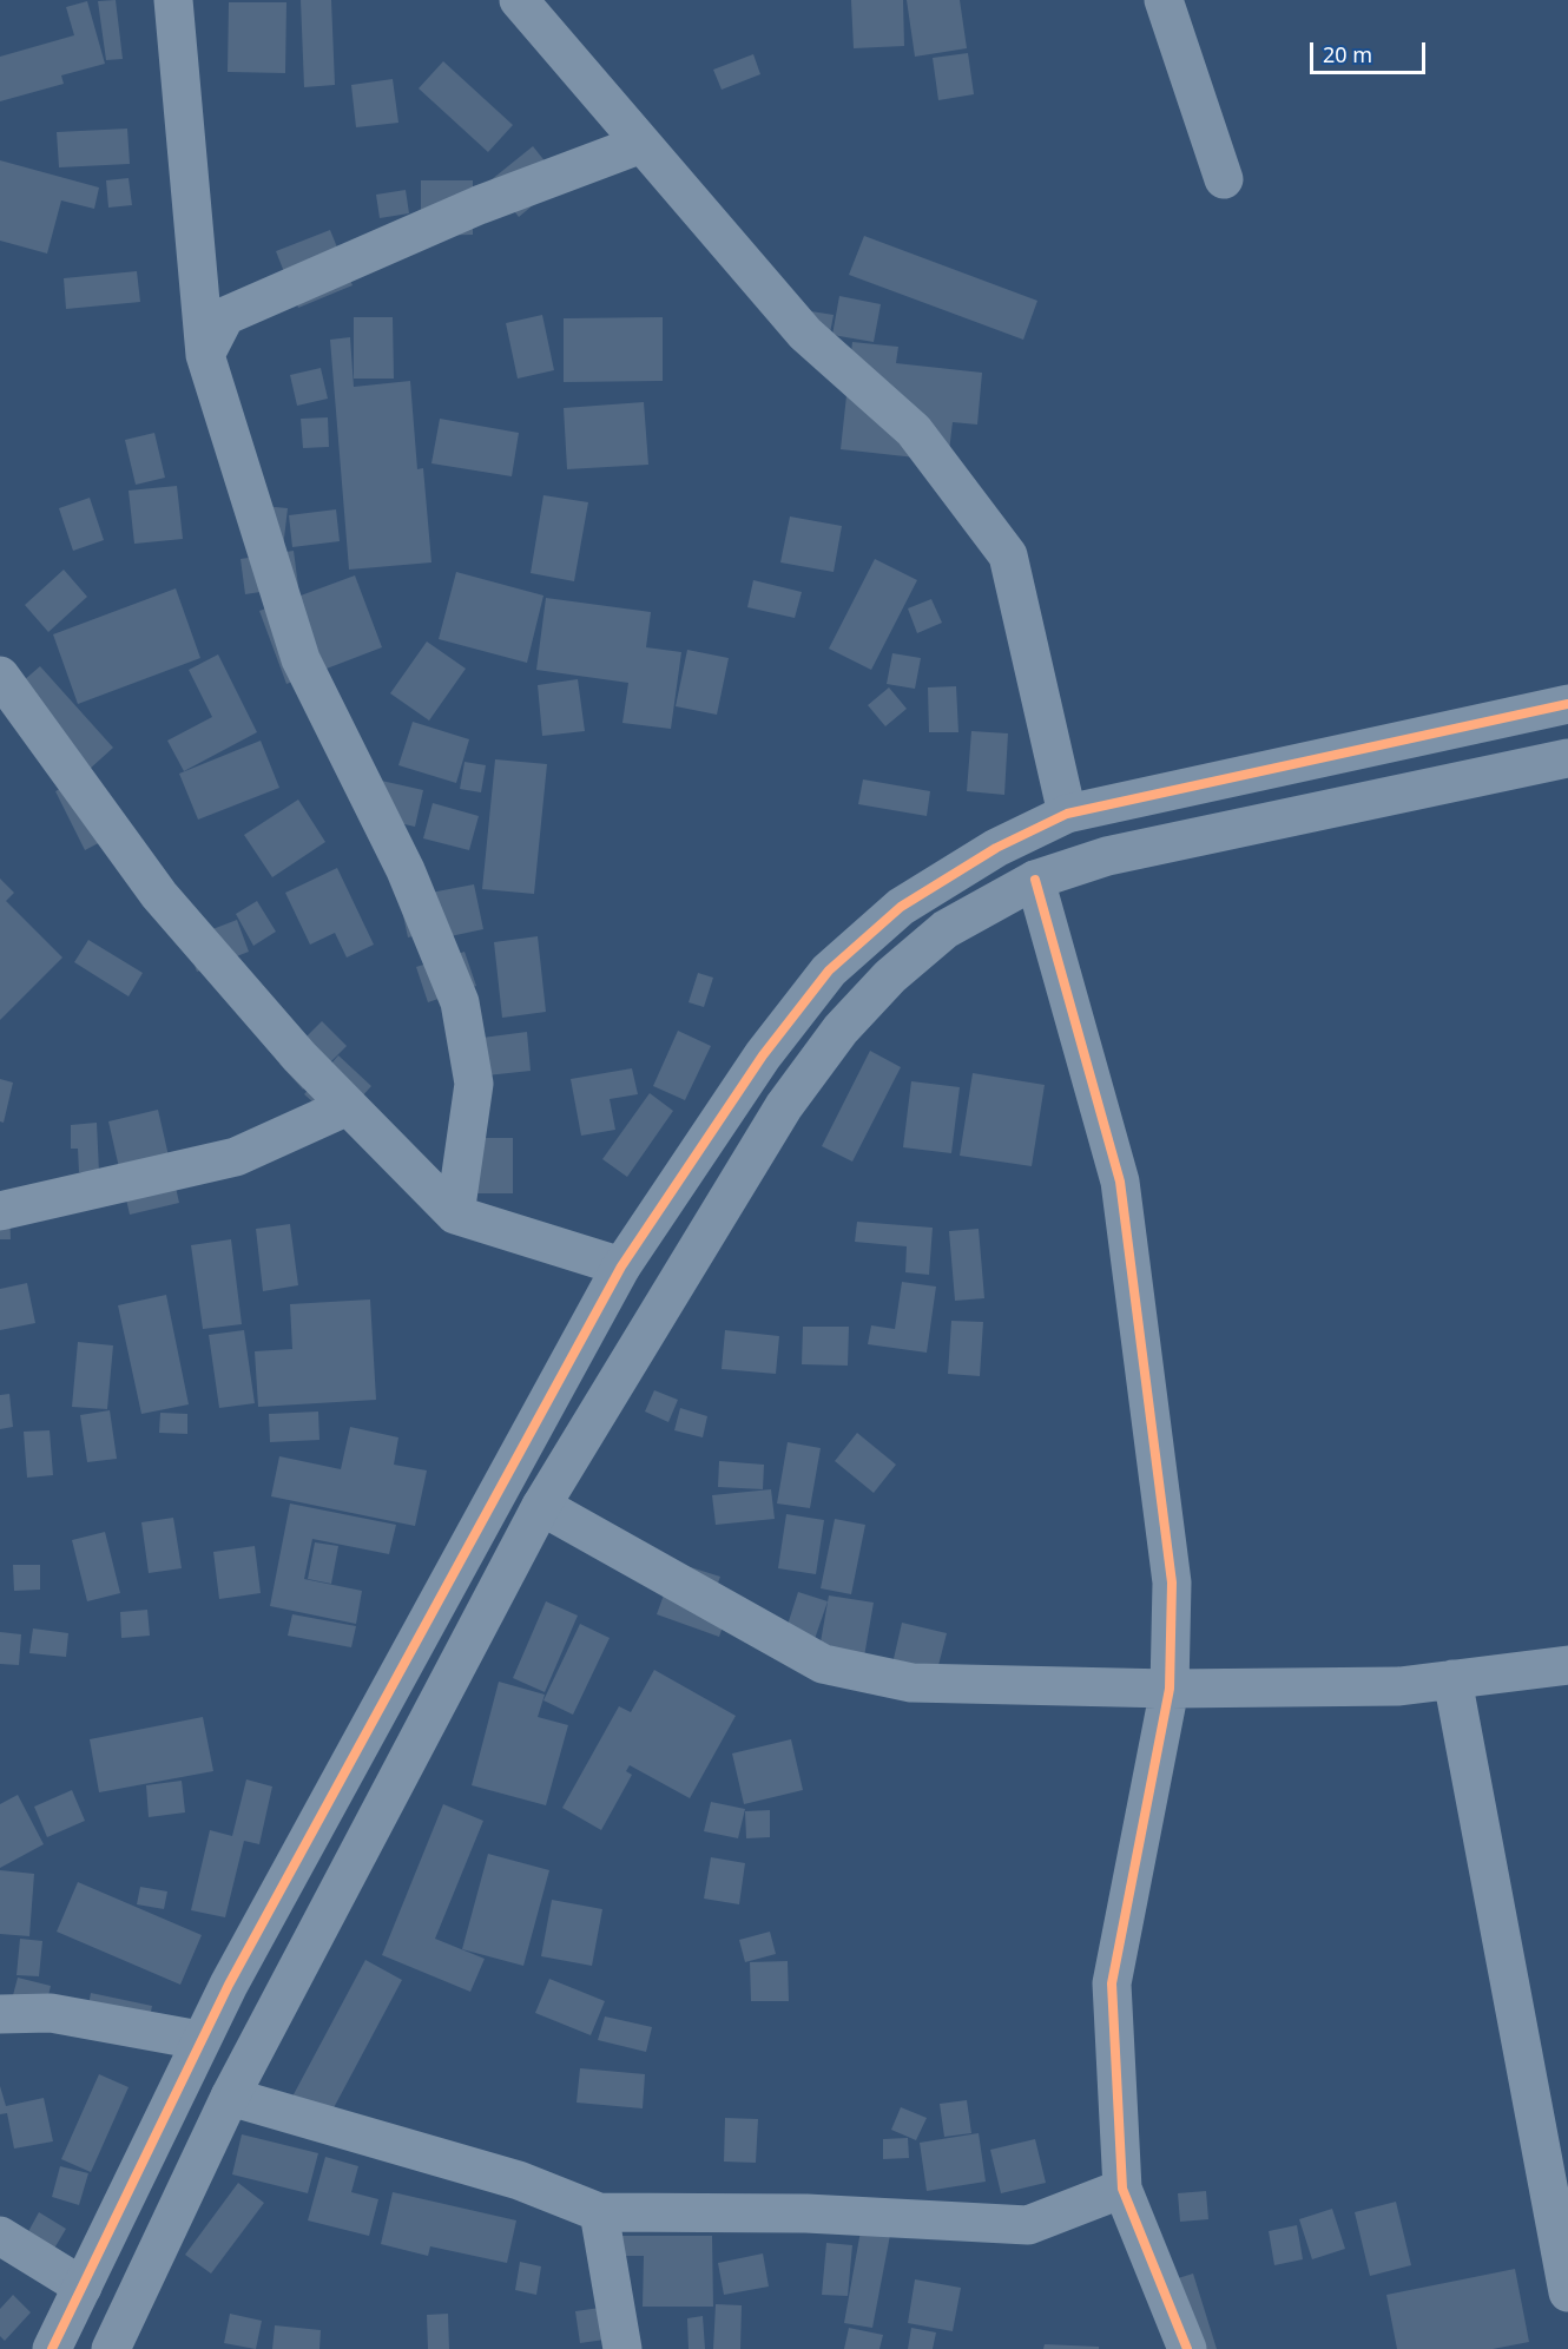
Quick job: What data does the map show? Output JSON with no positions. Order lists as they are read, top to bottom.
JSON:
{
  "scale_bar": "20 m"
}
